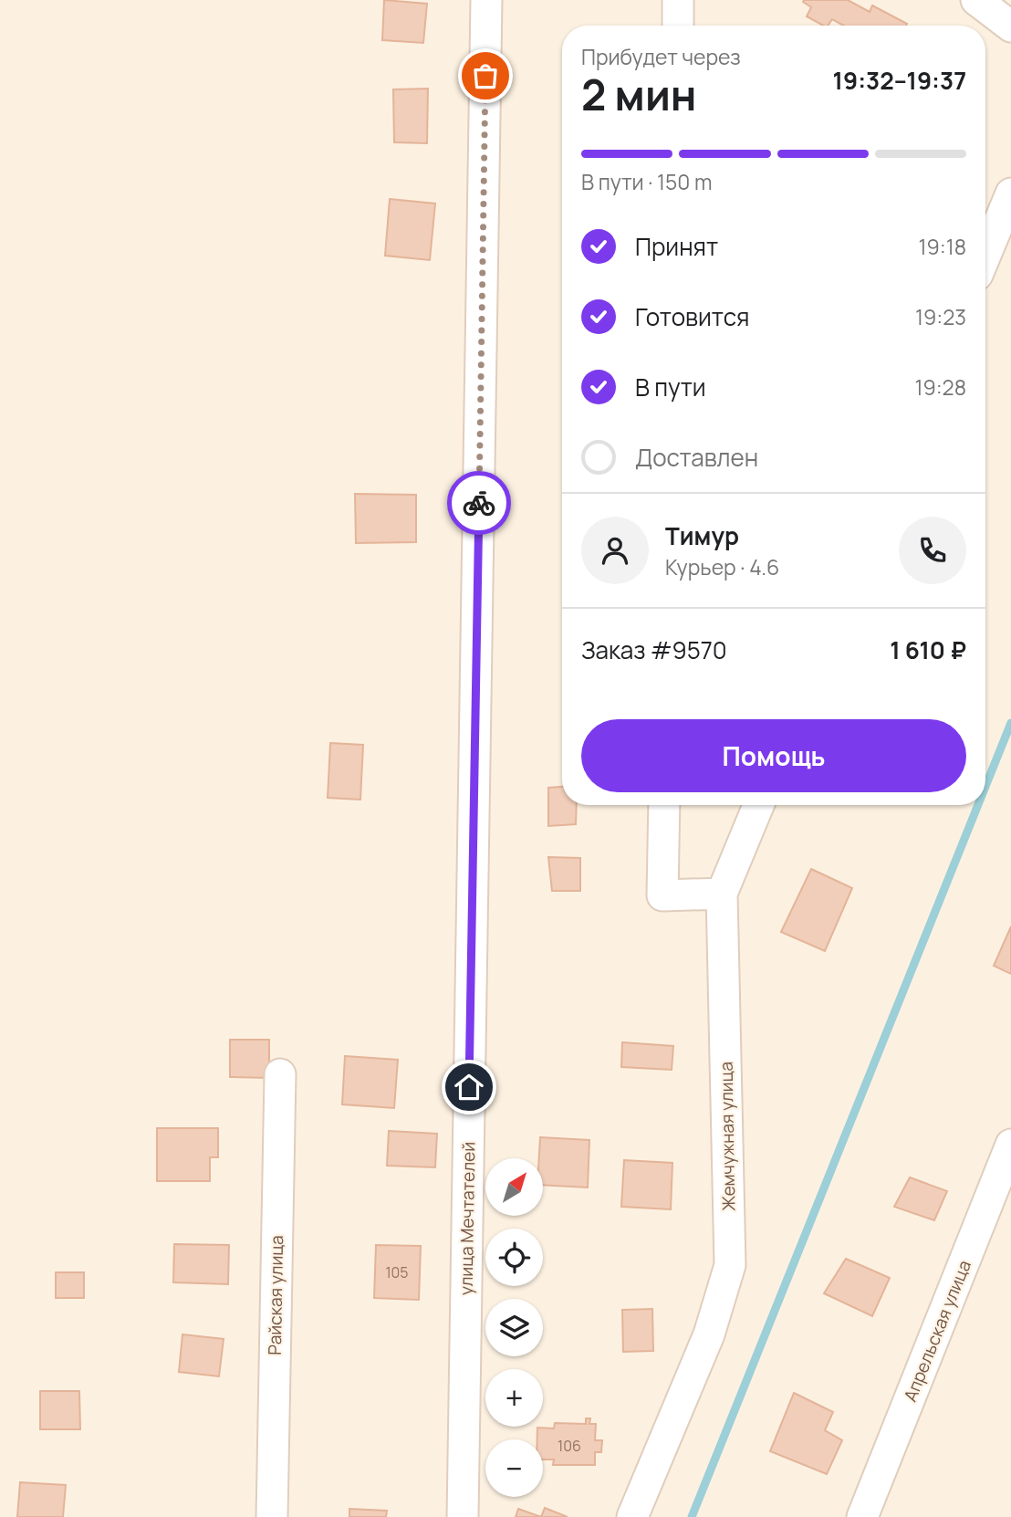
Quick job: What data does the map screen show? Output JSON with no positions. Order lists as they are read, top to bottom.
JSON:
{
  "streets": {
    "street": [
      "Жемчужная улица",
      "улица Мечтателей",
      "Райская улица",
      "Апрельская улица"
    ]
  },
  "house_numbers": ["105", "106"],
  "north": "top right",
  "page": {
    "heading": ["2 мин", "Прибудет через", "19:32–19:37"],
    "panel": [
      "Тимур",
      "Курьер · 4.6",
      "Заказ #9570",
      "1 610 ₽"
    ],
    "bar": "В пути · 150 m",
    "list": [
      ["Принят", "19:18"],
      ["Готовится", "19:23"],
      ["В пути", "19:28"],
      "Доставлен"
    ],
    "buttons": "Помощь",
    "map_buttons": ["+", "−"]
  }
}
